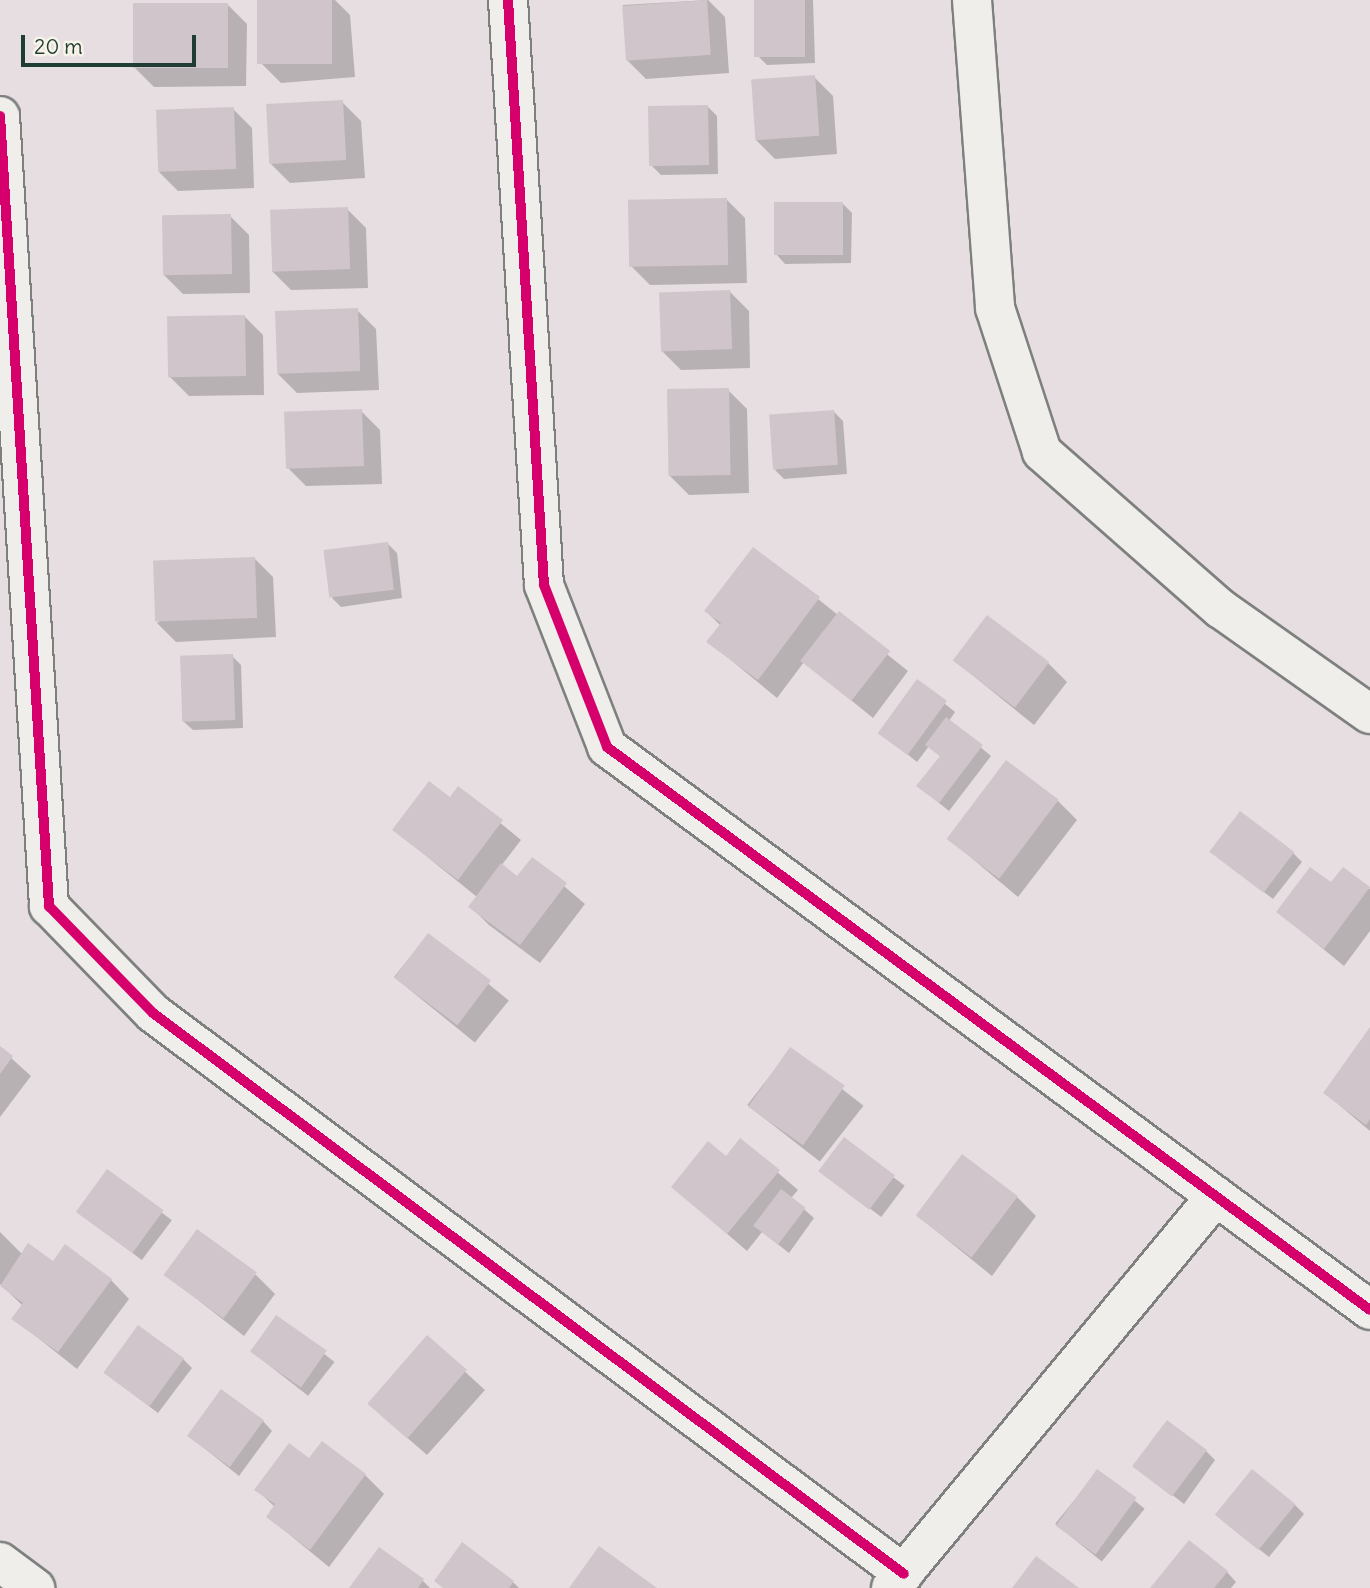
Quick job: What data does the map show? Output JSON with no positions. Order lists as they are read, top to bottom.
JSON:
{
  "scale_bar": "20 m"
}
